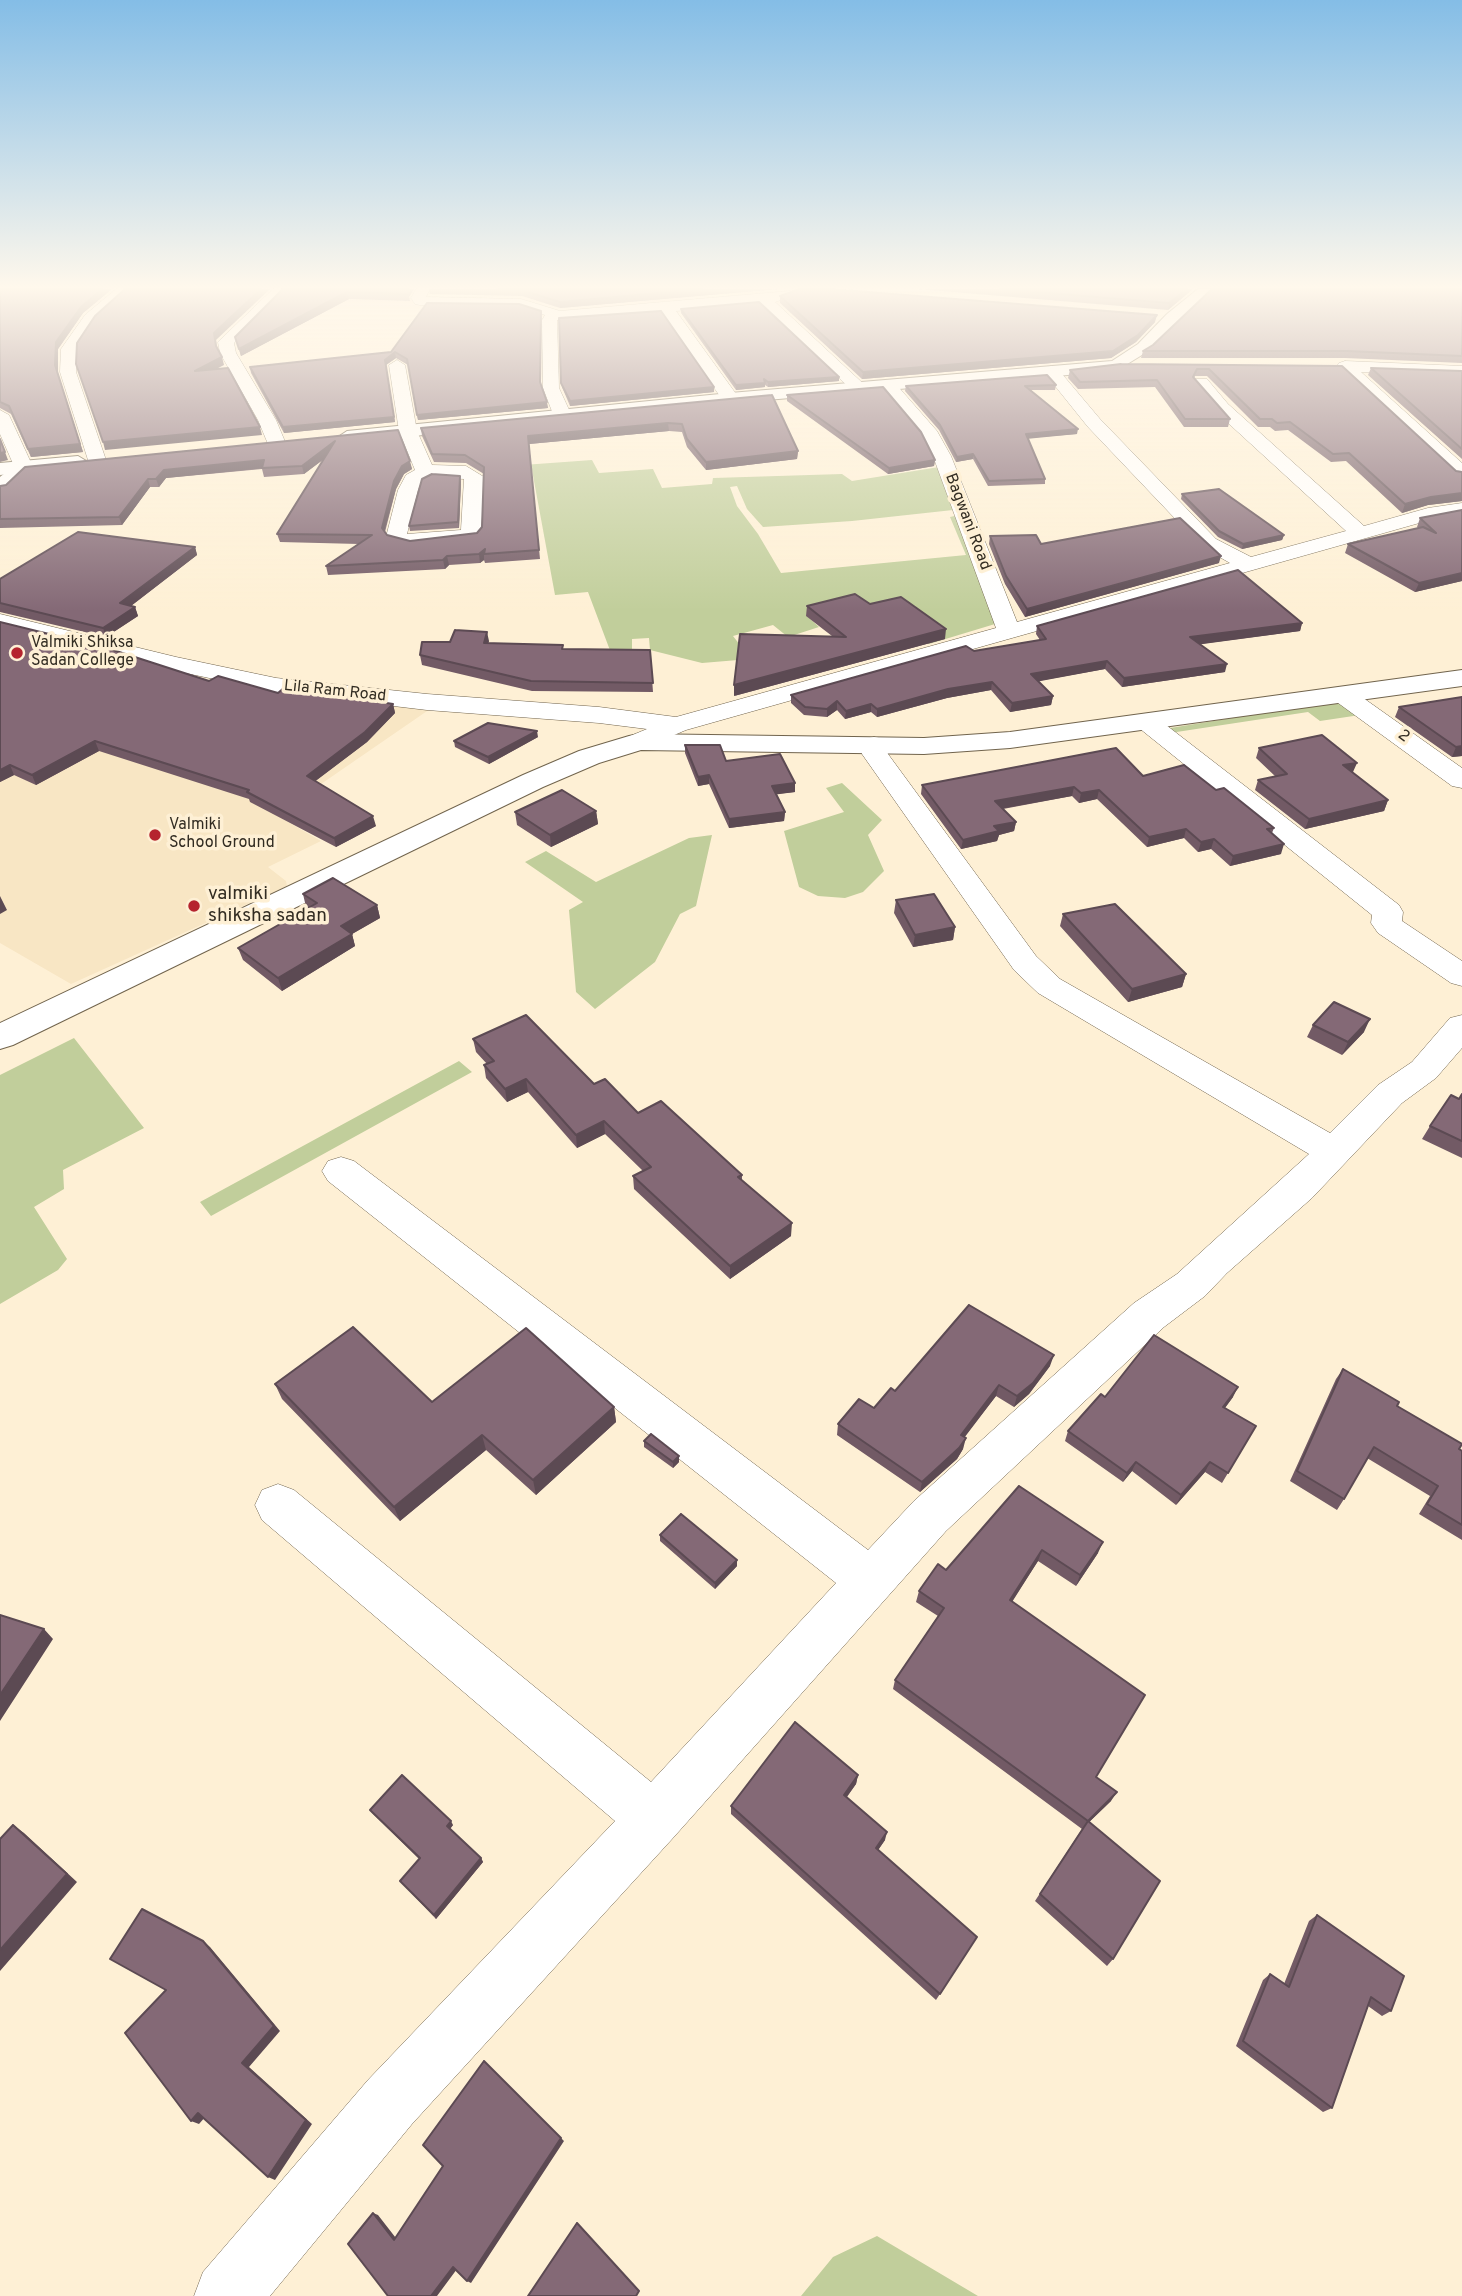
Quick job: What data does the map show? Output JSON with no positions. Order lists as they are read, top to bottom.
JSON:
{
  "streets": {
    "street": ["Bagwani Road", "Lila Ram Road", "2"]
  },
  "places": ["Valmiki Shiksa Sadan College", "Valmiki School Ground", "valmiki shiksha sadan"]
}
